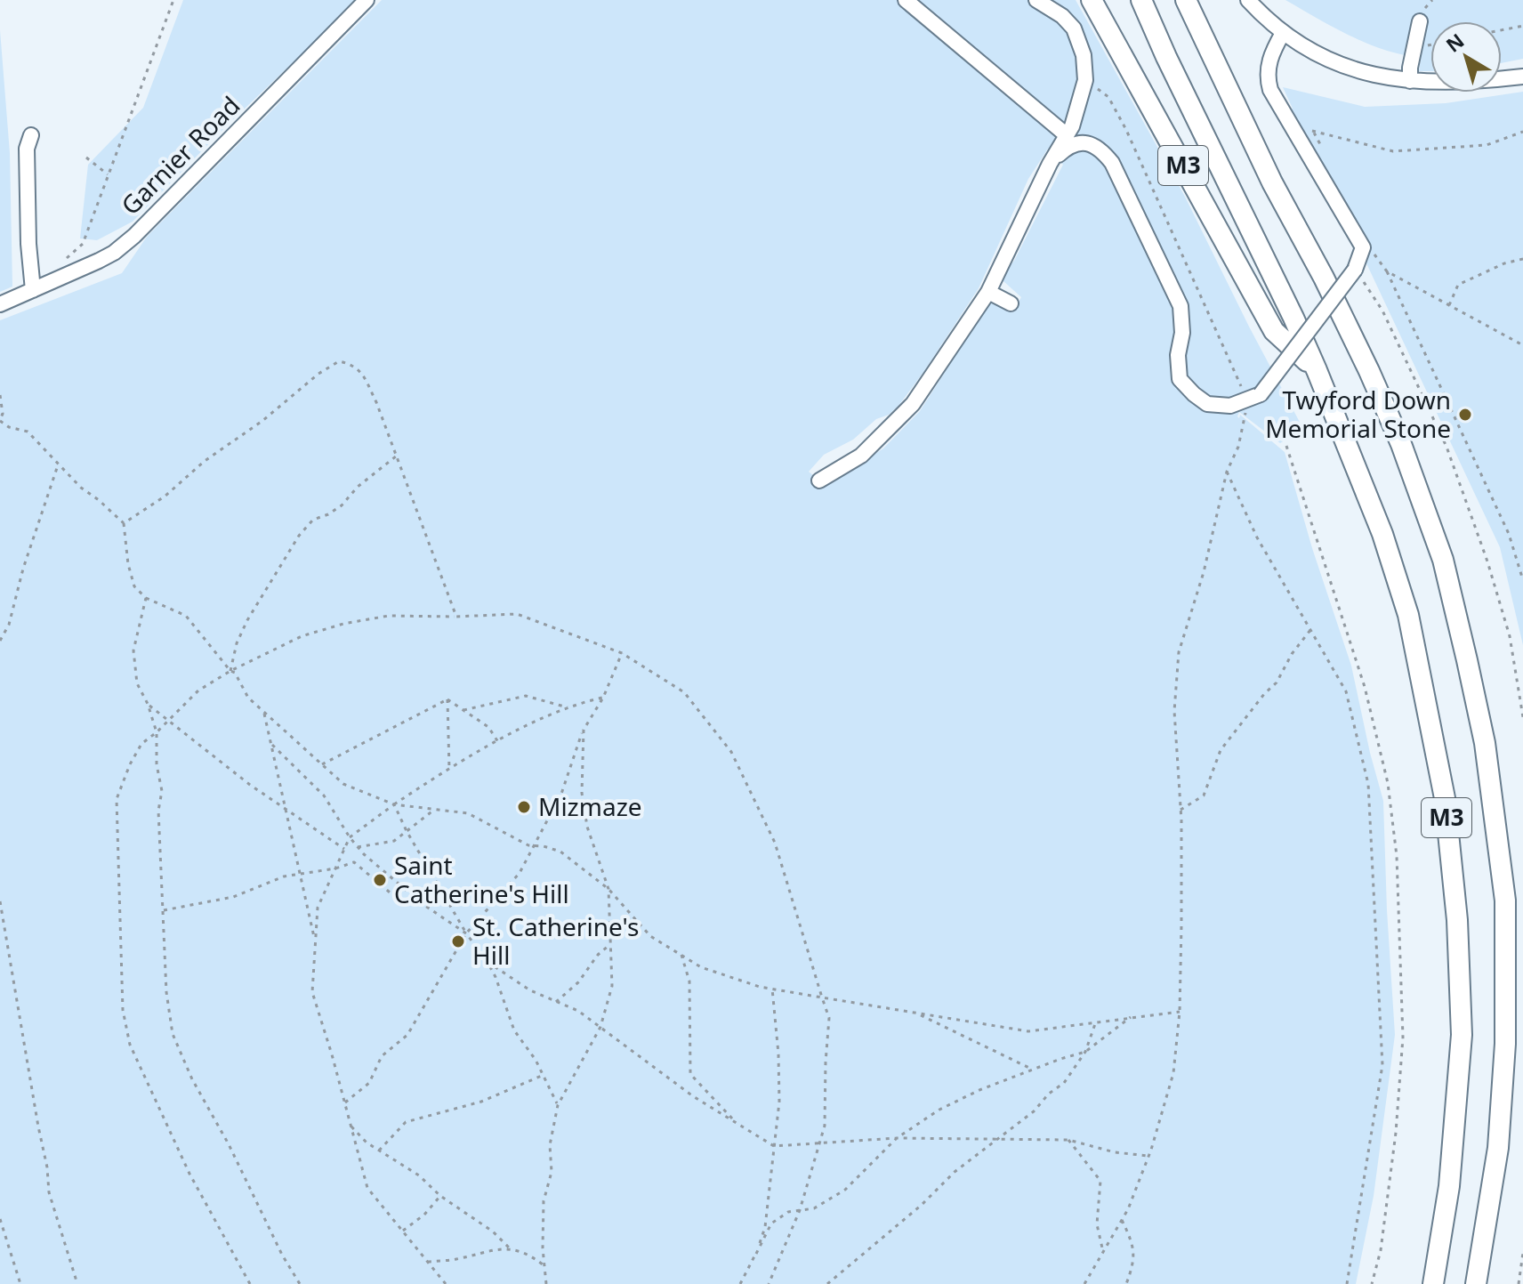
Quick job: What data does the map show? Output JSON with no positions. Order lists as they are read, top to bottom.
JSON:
{
  "streets": {
    "highway": ["M3"],
    "street": ["Garnier Road"]
  },
  "places": [
    "Twyford Down Memorial Stone",
    "Mizmaze",
    "Saint Catherine's Hill",
    "St. Catherine's Hill"
  ],
  "north": "top left"
}
